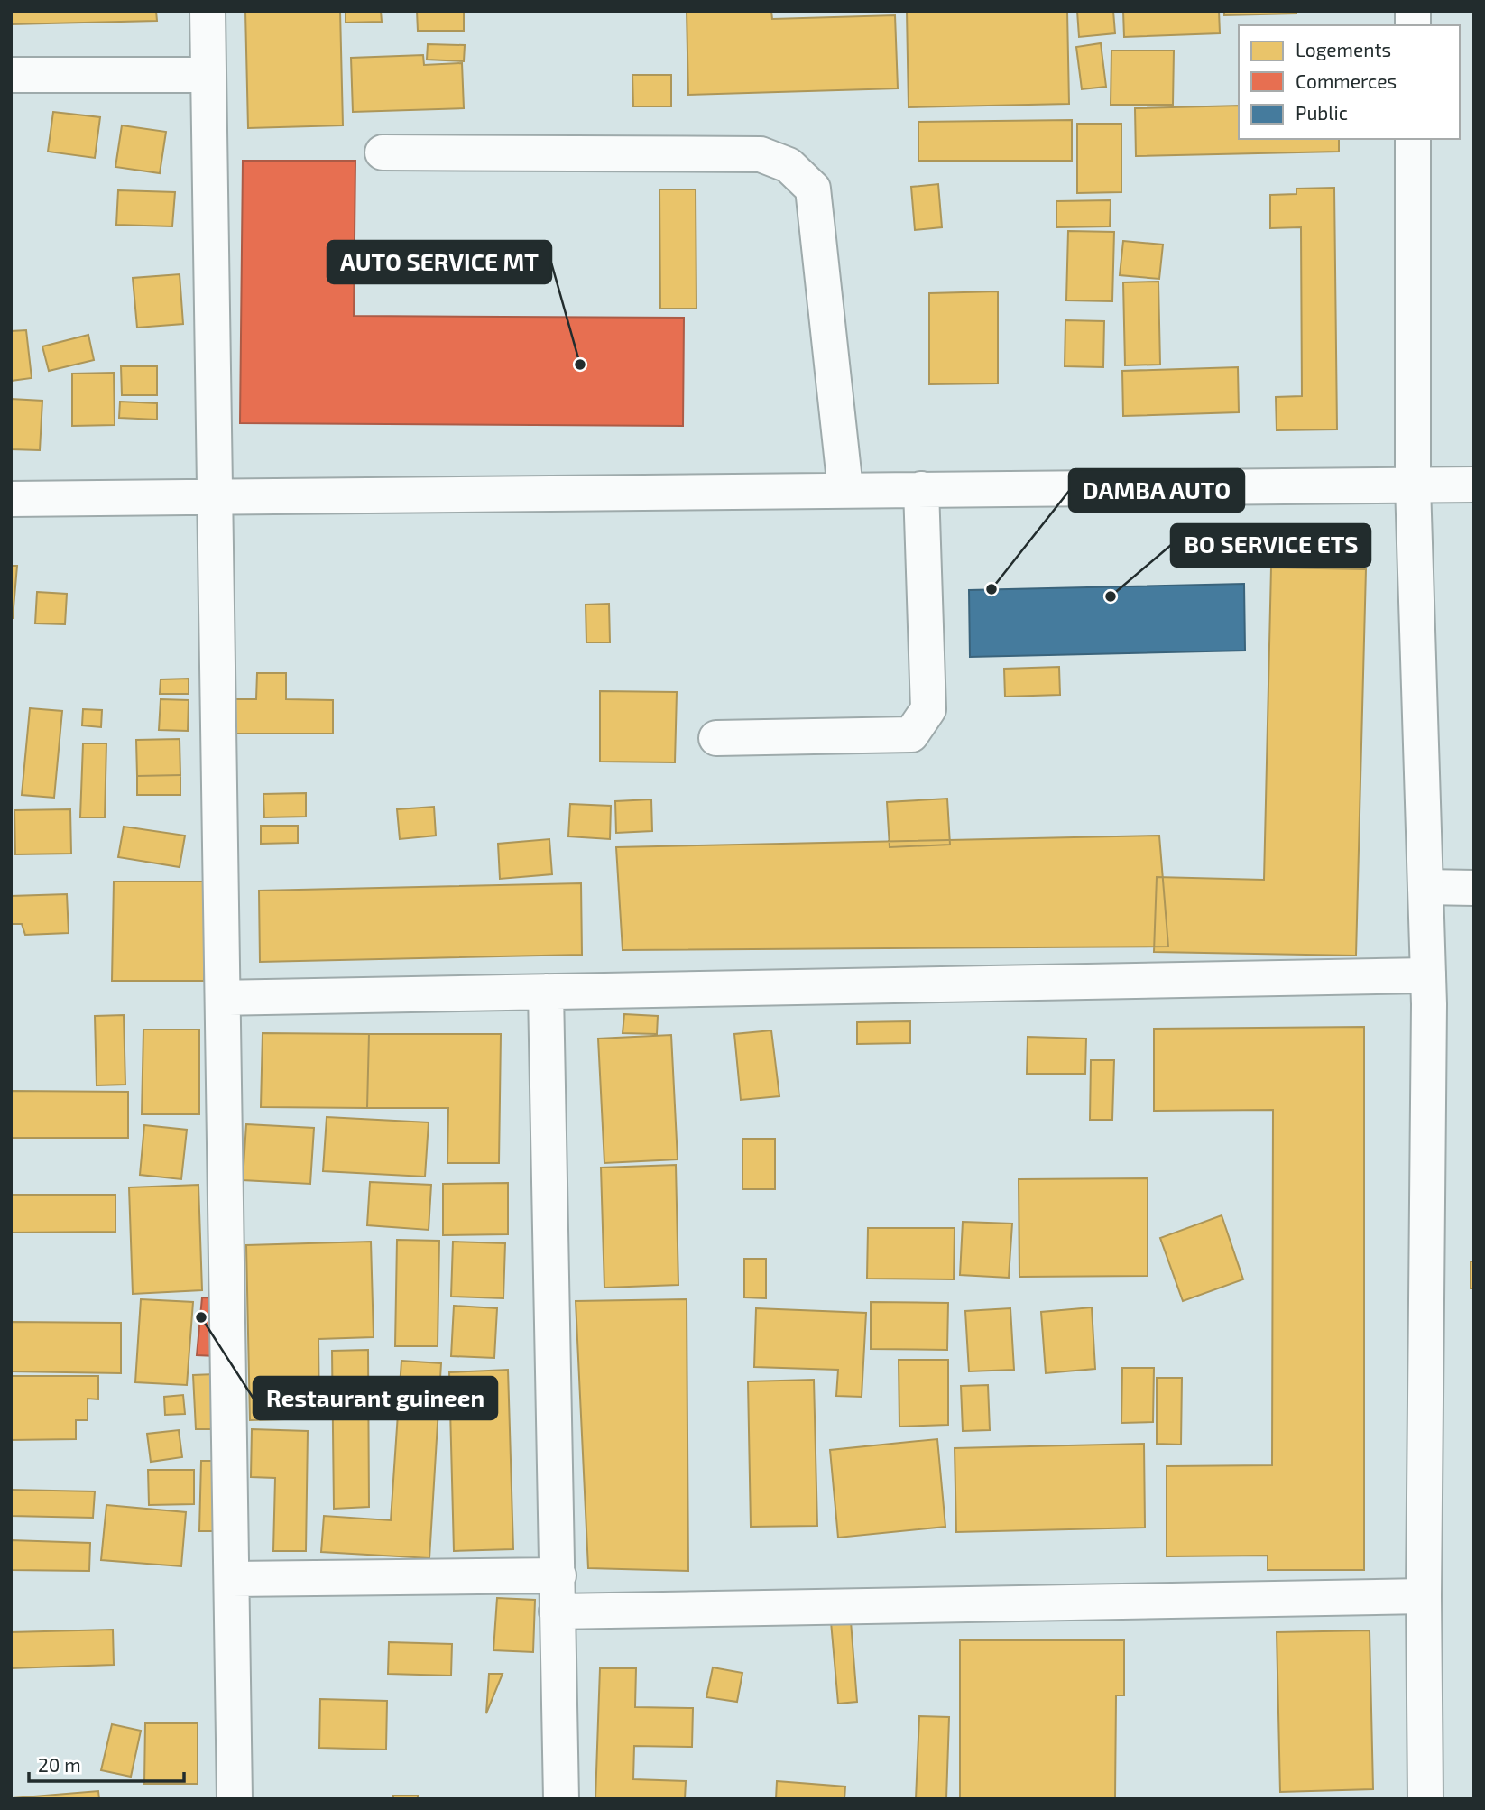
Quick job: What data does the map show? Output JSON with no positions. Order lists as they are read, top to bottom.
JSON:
{
  "places": [
    "AUTO SERVICE MT",
    "DAMBA AUTO",
    "BO SERVICE ETS",
    "Restaurant guineen"
  ],
  "legend": ["Logements", "Commerces", "Public"],
  "scale_bar": "20 m"
}
